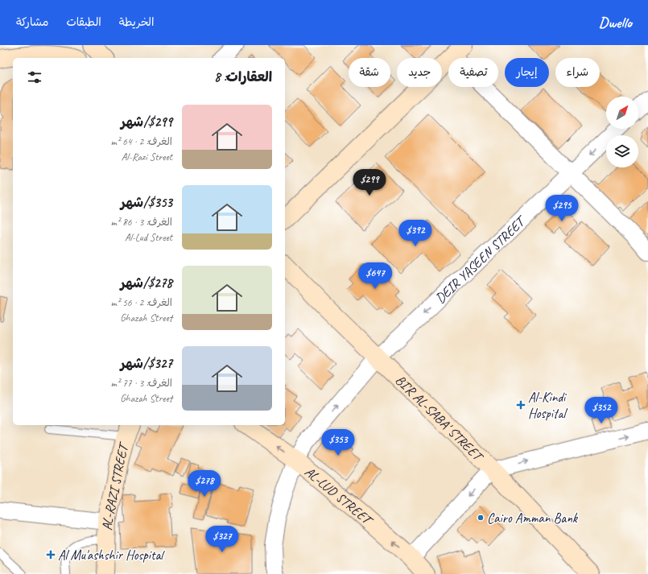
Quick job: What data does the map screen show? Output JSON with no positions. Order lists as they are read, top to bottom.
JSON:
{
  "streets": {
    "street": [
      "DEIR YASEEN STREET",
      "BI'R AL-SABA' STREET",
      "AL-RAZI STREET",
      "AL-LUD STREET"
    ]
  },
  "crossings": [
    ["DEIR YASEEN STREET", "BI'R AL-SABA' STREET"],
    ["DEIR YASEEN STREET", "AL-LUD STREET"]
  ],
  "one_way": ["AL-LUD STREET"],
  "places": {
    "health": ["Al-Kindi Hospital", "Al Mu'ashshir Hospital"],
    "other": ["Cairo Amman Bank"]
  },
  "north": "top right",
  "page": {
    "header": "Dwello",
    "nav": ["الخريطة", "الطبقات", "مشاركة"],
    "chip": [
      "شراء",
      "إيجار",
      "تصفية",
      "جديد",
      "شقة"
    ],
    "heading": "العقارات: 8",
    "list": [
      {
        "name": "$299/شهر",
        "note": "الغرف: 2 · 64 m² · Al-Razi Street"
      },
      {
        "name": "$353/شهر",
        "note": "الغرف: 3 · 86 m² · Al-Lud Street"
      },
      {
        "name": "$278/شهر",
        "note": "الغرف: 2 · 56 m² · Ghazah Street"
      },
      {
        "name": "$327/شهر",
        "note": "الغرف: 3 · 77 m² · Ghazah Street"
      }
    ],
    "price": [
      "$299",
      "$295",
      "$392",
      "$647",
      "$352",
      "$353",
      "$278",
      "$327"
    ]
  }
}
